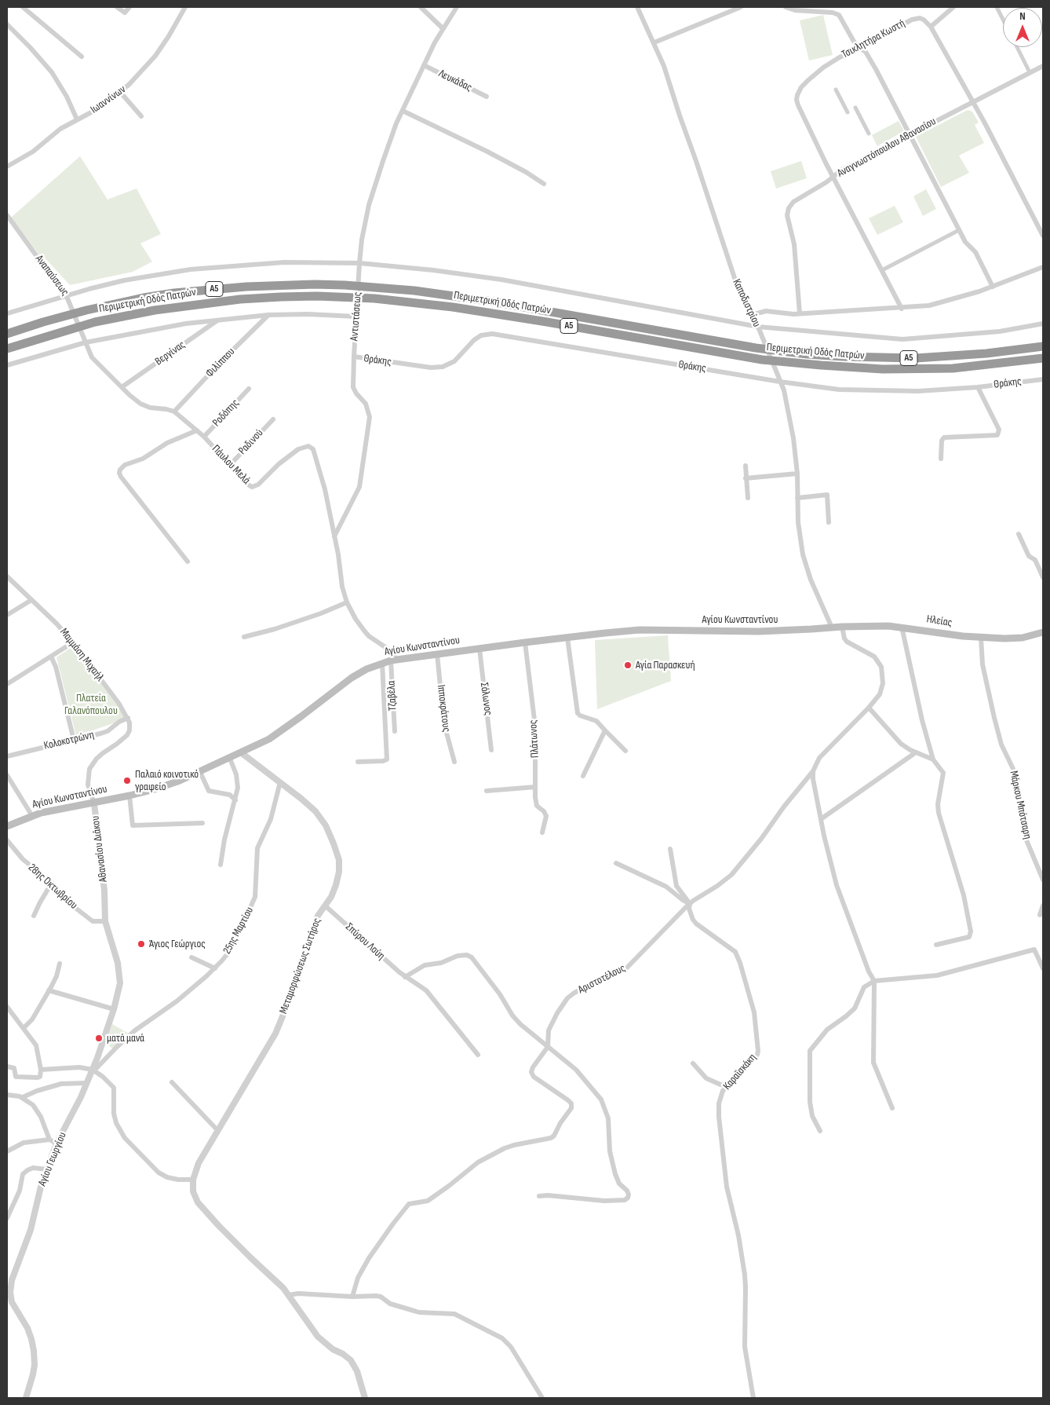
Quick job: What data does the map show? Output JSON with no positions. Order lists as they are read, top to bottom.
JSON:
{
  "streets": {
    "highway": ["Α5", "Περιμετρική Οδός Πατρών"],
    "main road": ["Αγίου Κωνσταντίνου", "Ηλείας"],
    "street": [
      "Τσικλητήρα Κωστή",
      "Λευκάδας",
      "Ιωαννίνων",
      "Αναγνωστόπουλου Αθανασίου",
      "Αναπαύσεως",
      "Καποδιστρίου",
      "Αντιστάσεως",
      "Βεργίνας",
      "Θράκης",
      "Φιλίππου",
      "Ροδόπης",
      "Ραδινού",
      "Πάυλου Μελά",
      "Μαμμάση Μιχαήλ",
      "Τζαβέλα",
      "Σόλωνος",
      "Ιπποκράτους",
      "Πλάτωνος",
      "Κολοκοτρώνη",
      "Μάρκου Μπότσαρη",
      "Αθανασίου Διάκου",
      "28ης Οκτωβρίου",
      "25ης Μαρτίου",
      "Σπύρου Λούη",
      "Μεταμορφώσεως Σωτήρος",
      "Αριστοτέλους",
      "Καραϊσκάκη",
      "Αγίου Γεωργίου"
    ]
  },
  "crossings": [
    ["Τσικλητήρα Κωστή", "Αναγνωστόπουλου Αθανασίου"],
    ["Λευκάδας", "Αντιστάσεως"],
    ["Αναπαύσεως", "Πάυλου Μελά"],
    ["Καποδιστρίου", "Θράκης"],
    ["Καποδιστρίου", "Αγίου Κωνσταντίνου"],
    ["Καποδιστρίου", "Ηλείας"],
    ["Αντιστάσεως", "Θράκης"],
    ["Αντιστάσεως", "Πάυλου Μελά"],
    ["Βεργίνας", "Πάυλου Μελά"],
    ["Φιλίππου", "Πάυλου Μελά"],
    ["Ροδόπης", "Πάυλου Μελά"],
    ["Ραδινού", "Πάυλου Μελά"],
    ["Αγίου Κωνσταντίνου", "Ηλείας"],
    ["Αγίου Κωνσταντίνου", "Τζαβέλα"],
    ["Αγίου Κωνσταντίνου", "Σόλωνος"],
    ["Αγίου Κωνσταντίνου", "Ιπποκράτους"],
    ["Αγίου Κωνσταντίνου", "Πλάτωνος"],
    ["Αγίου Κωνσταντίνου", "Αθανασίου Διάκου"],
    ["Αγίου Κωνσταντίνου", "Μεταμορφώσεως Σωτήρος"],
    ["Ηλείας", "Μάρκου Μπότσαρη"],
    ["Μαμμάση Μιχαήλ", "Κολοκοτρώνη"],
    ["Μαμμάση Μιχαήλ", "Αθανασίου Διάκου"],
    ["Κολοκοτρώνη", "Αθανασίου Διάκου"],
    ["Αθανασίου Διάκου", "28ης Οκτωβρίου"],
    ["Αθανασίου Διάκου", "Αγίου Γεωργίου"],
    ["28ης Οκτωβρίου", "Αγίου Γεωργίου"],
    ["25ης Μαρτίου", "Μεταμορφώσεως Σωτήρος"],
    ["25ης Μαρτίου", "Αγίου Γεωργίου"],
    ["Σπύρου Λούη", "Μεταμορφώσεως Σωτήρος"],
    ["Αριστοτέλους", "Καραϊσκάκη"]
  ],
  "parks": ["Πλατεία Γαλανόπουλου"],
  "places": [
    "Αγία Παρασκευή",
    "Παλαιό κοινοτικό γραφείο",
    "Άγιος Γεώργιος",
    "ματά μανά"
  ],
  "north": "top"
}
